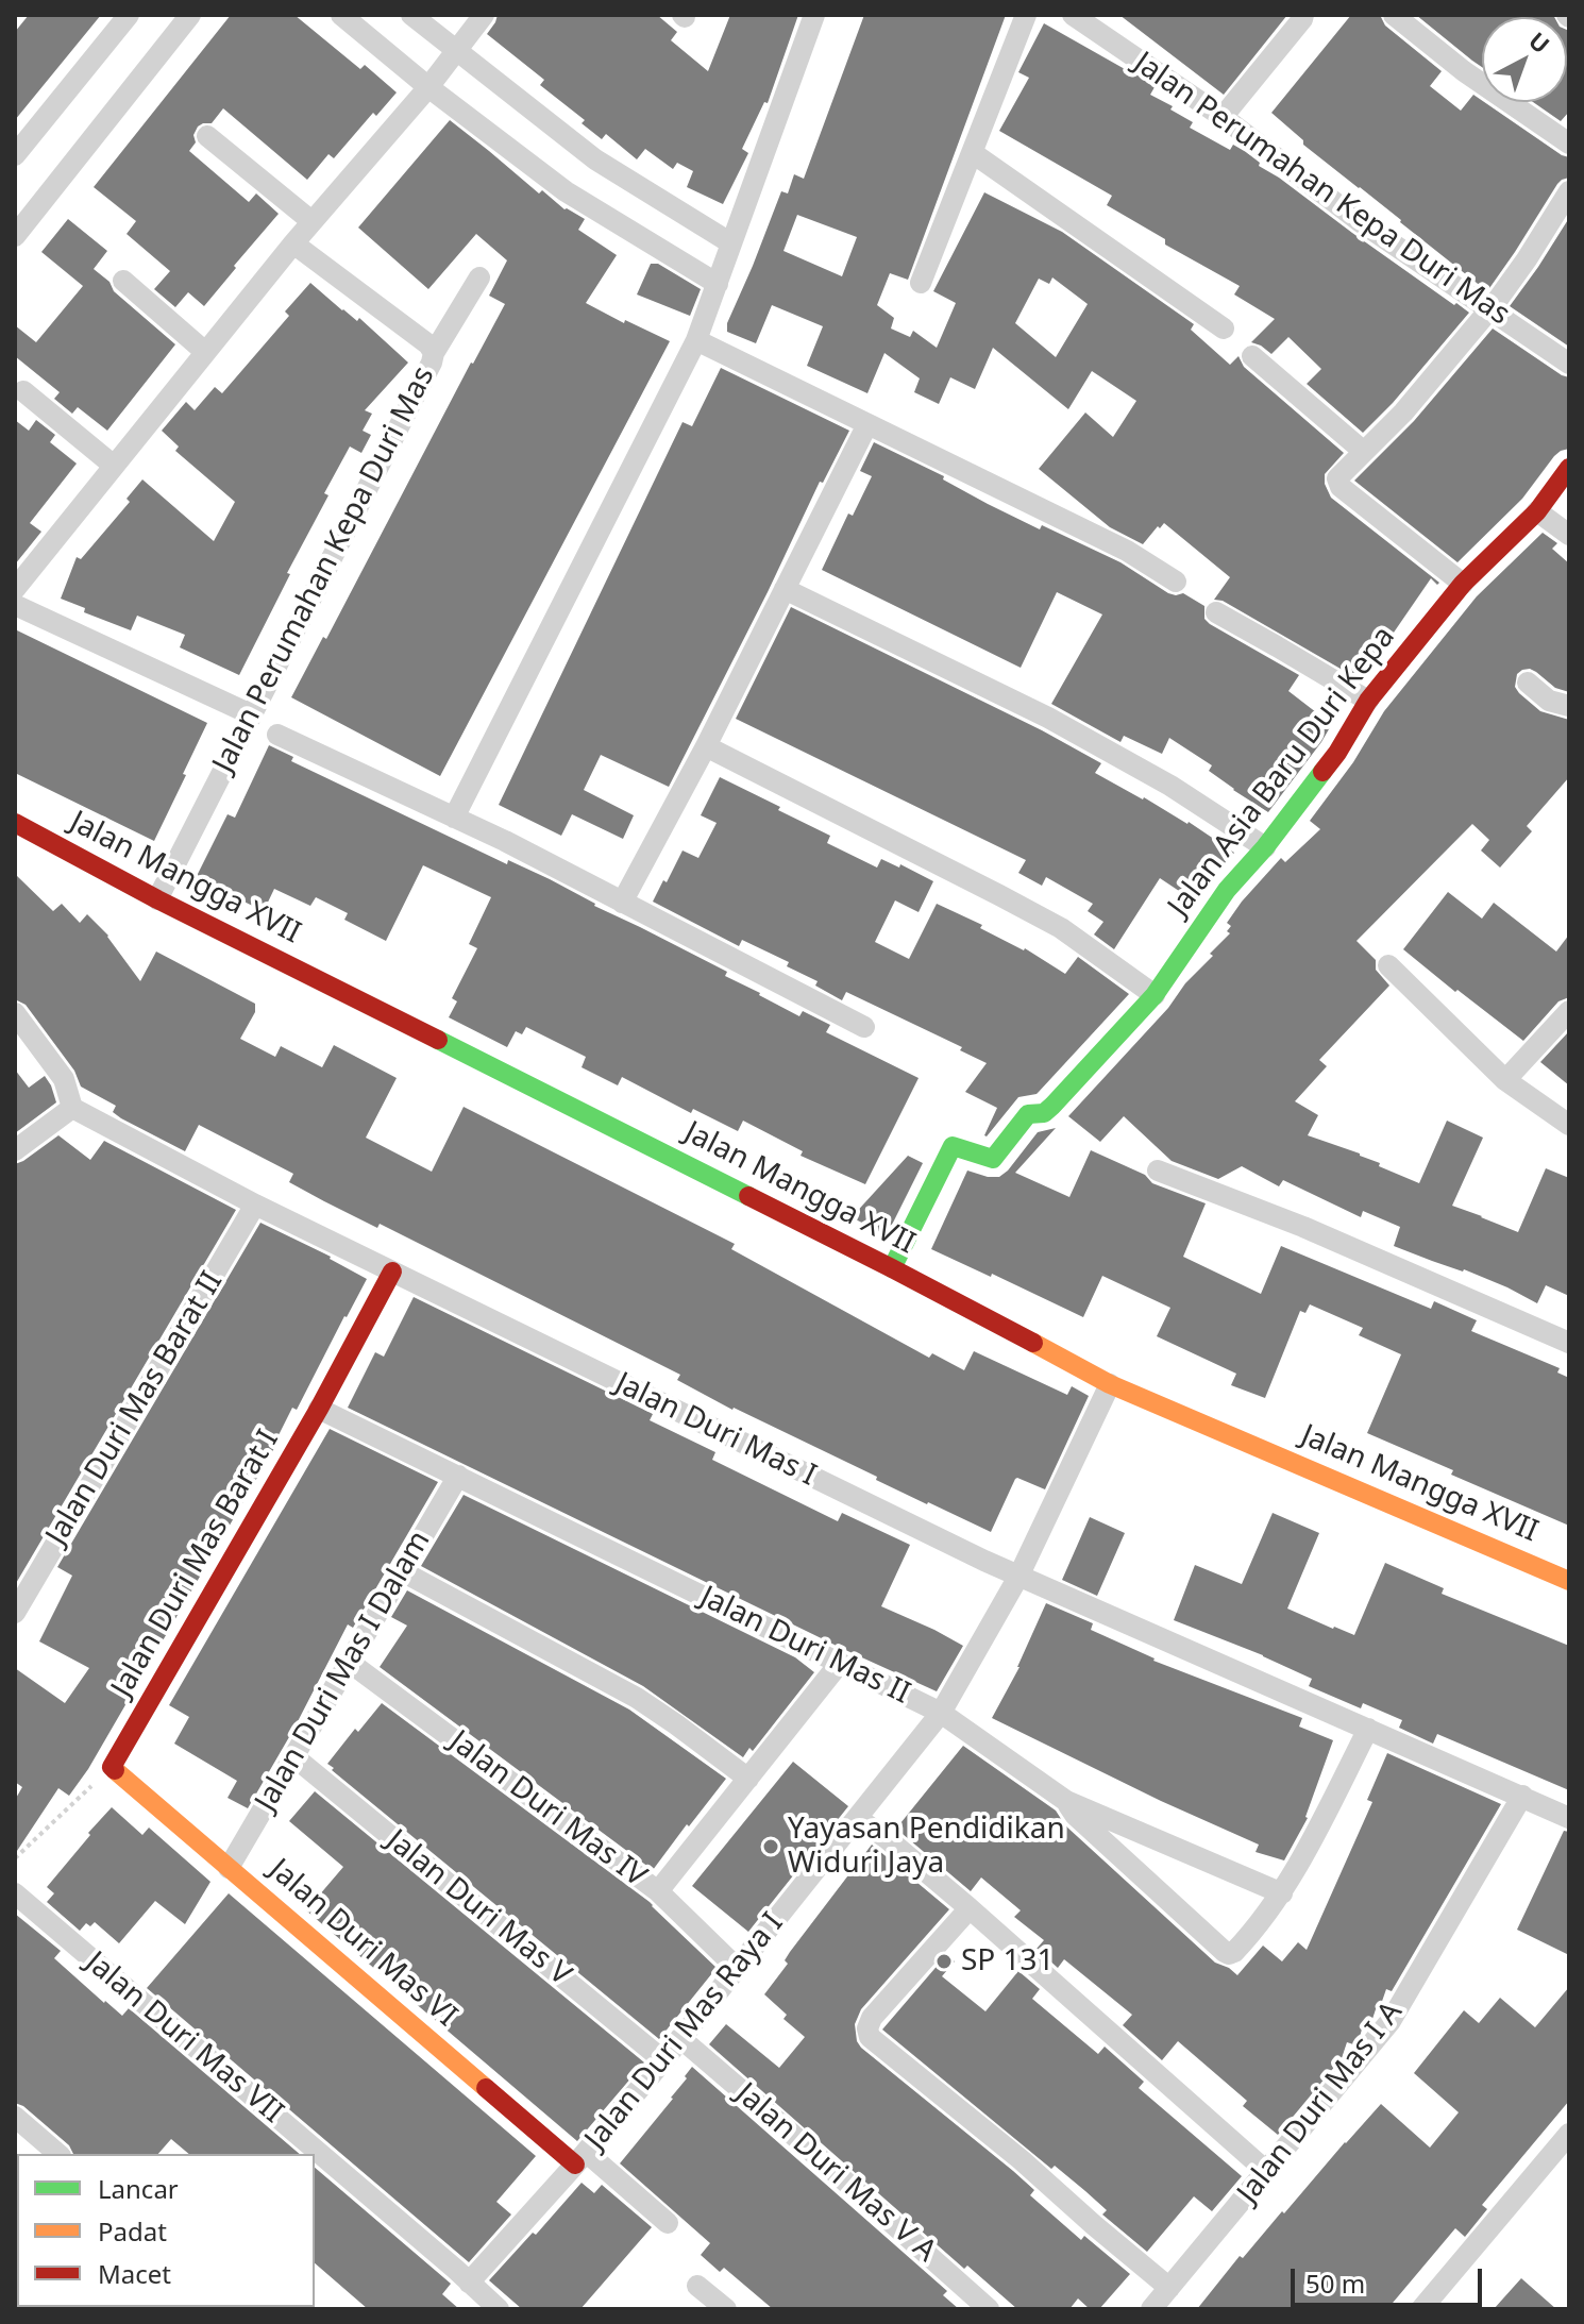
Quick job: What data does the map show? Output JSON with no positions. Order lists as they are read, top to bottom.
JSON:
{
  "streets": {
    "street": [
      "Jalan Perumahan Kepa Duri Mas",
      "Jalan Asia Baru Duri Kepa",
      "Jalan Mangga XVII",
      "Jalan Duri Mas Barat II",
      "Jalan Duri Mas I",
      "Jalan Duri Mas Barat I",
      "Jalan Duri Mas II",
      "Jalan Duri Mas I Dalam",
      "Jalan Duri Mas IV",
      "Jalan Duri Mas V",
      "Jalan Duri Mas VI",
      "Jalan Duri Mas Raya I",
      "Jalan Duri Mas VII",
      "Jalan Duri Mas I A",
      "Jalan Duri Mas V A"
    ]
  },
  "crossings": [
    ["Jalan Perumahan Kepa Duri Mas", "Jalan Mangga XVII"],
    ["Jalan Asia Baru Duri Kepa", "Jalan Mangga XVII"],
    ["Jalan Mangga XVII", "Jalan Duri Mas Raya I"],
    ["Jalan Duri Mas Barat II", "Jalan Duri Mas I"],
    ["Jalan Duri Mas I", "Jalan Duri Mas Barat I"],
    ["Jalan Duri Mas I", "Jalan Duri Mas Raya I"],
    ["Jalan Duri Mas I", "Jalan Duri Mas I A"],
    ["Jalan Duri Mas Barat I", "Jalan Duri Mas II"],
    ["Jalan Duri Mas Barat I", "Jalan Duri Mas VI"],
    ["Jalan Duri Mas II", "Jalan Duri Mas I Dalam"],
    ["Jalan Duri Mas II", "Jalan Duri Mas Raya I"],
    ["Jalan Duri Mas I Dalam", "Jalan Duri Mas IV"],
    ["Jalan Duri Mas I Dalam", "Jalan Duri Mas V"],
    ["Jalan Duri Mas I Dalam", "Jalan Duri Mas VI"],
    ["Jalan Duri Mas IV", "Jalan Duri Mas Raya I"],
    ["Jalan Duri Mas V", "Jalan Duri Mas Raya I"],
    ["Jalan Duri Mas VI", "Jalan Duri Mas Raya I"],
    ["Jalan Duri Mas Raya I", "Jalan Duri Mas VII"],
    ["Jalan Duri Mas Raya I", "Jalan Duri Mas V A"]
  ],
  "places": ["Yayasan Pendidikan Widuri Jaya", "SP 131"],
  "legend": ["Lancar", "Padat", "Macet"],
  "scale_bar": "50 m",
  "north": "top right"
}
